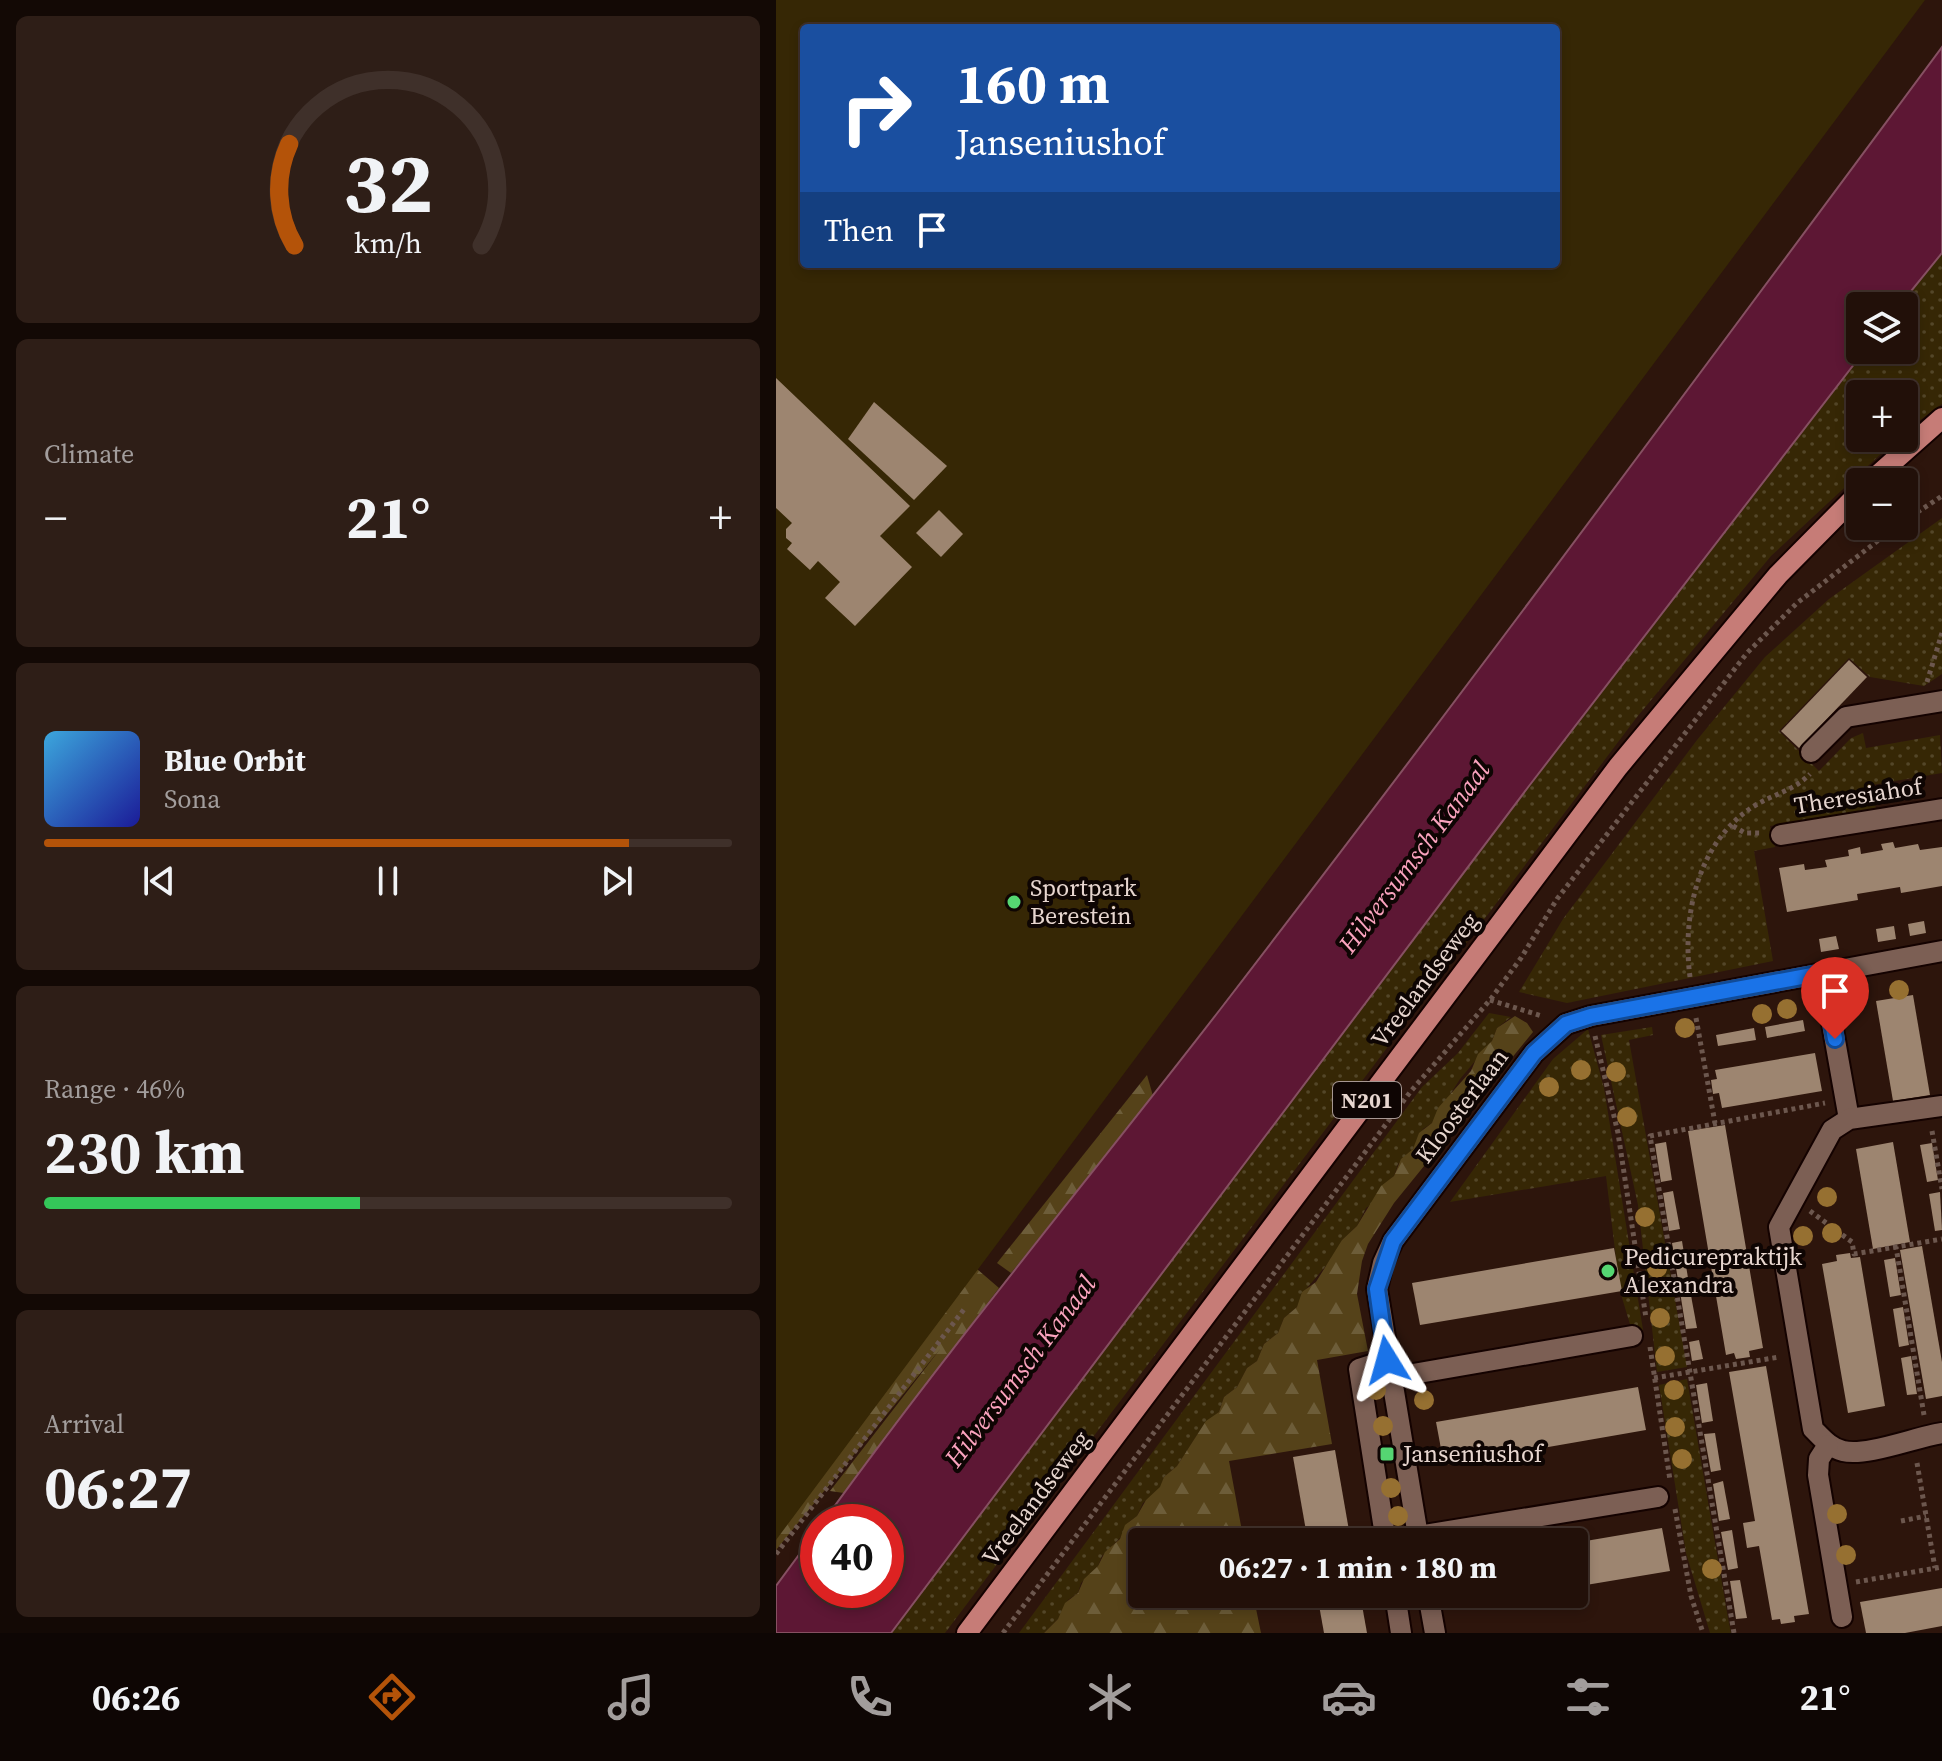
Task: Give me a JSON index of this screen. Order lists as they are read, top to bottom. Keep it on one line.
{"streets":{"main road":["Vreelandseweg","N201"],"street":["Theresiahof","Kloosterlaan"]},"water":["Hilversumsch Kanaal"],"places":{"other":["Sportpark Berestein","Pedicurepraktijk Alexandra"],"transit":["Janseniushof"]},"page":{"turn":["160 m","Janseniushof"],"then":"Then","map_buttons":["+","−"],"tile":["Climate",["Range · 46%","230 km"],["Arrival","06:27"]],"heat":["−","21°","+"],"song":["Blue Orbit","Sona"],"limit":"40","trip":"06:27 · 1 min · 180 m","tabs":["06:26","21°"],"gauge":["32","km/h"]}}
